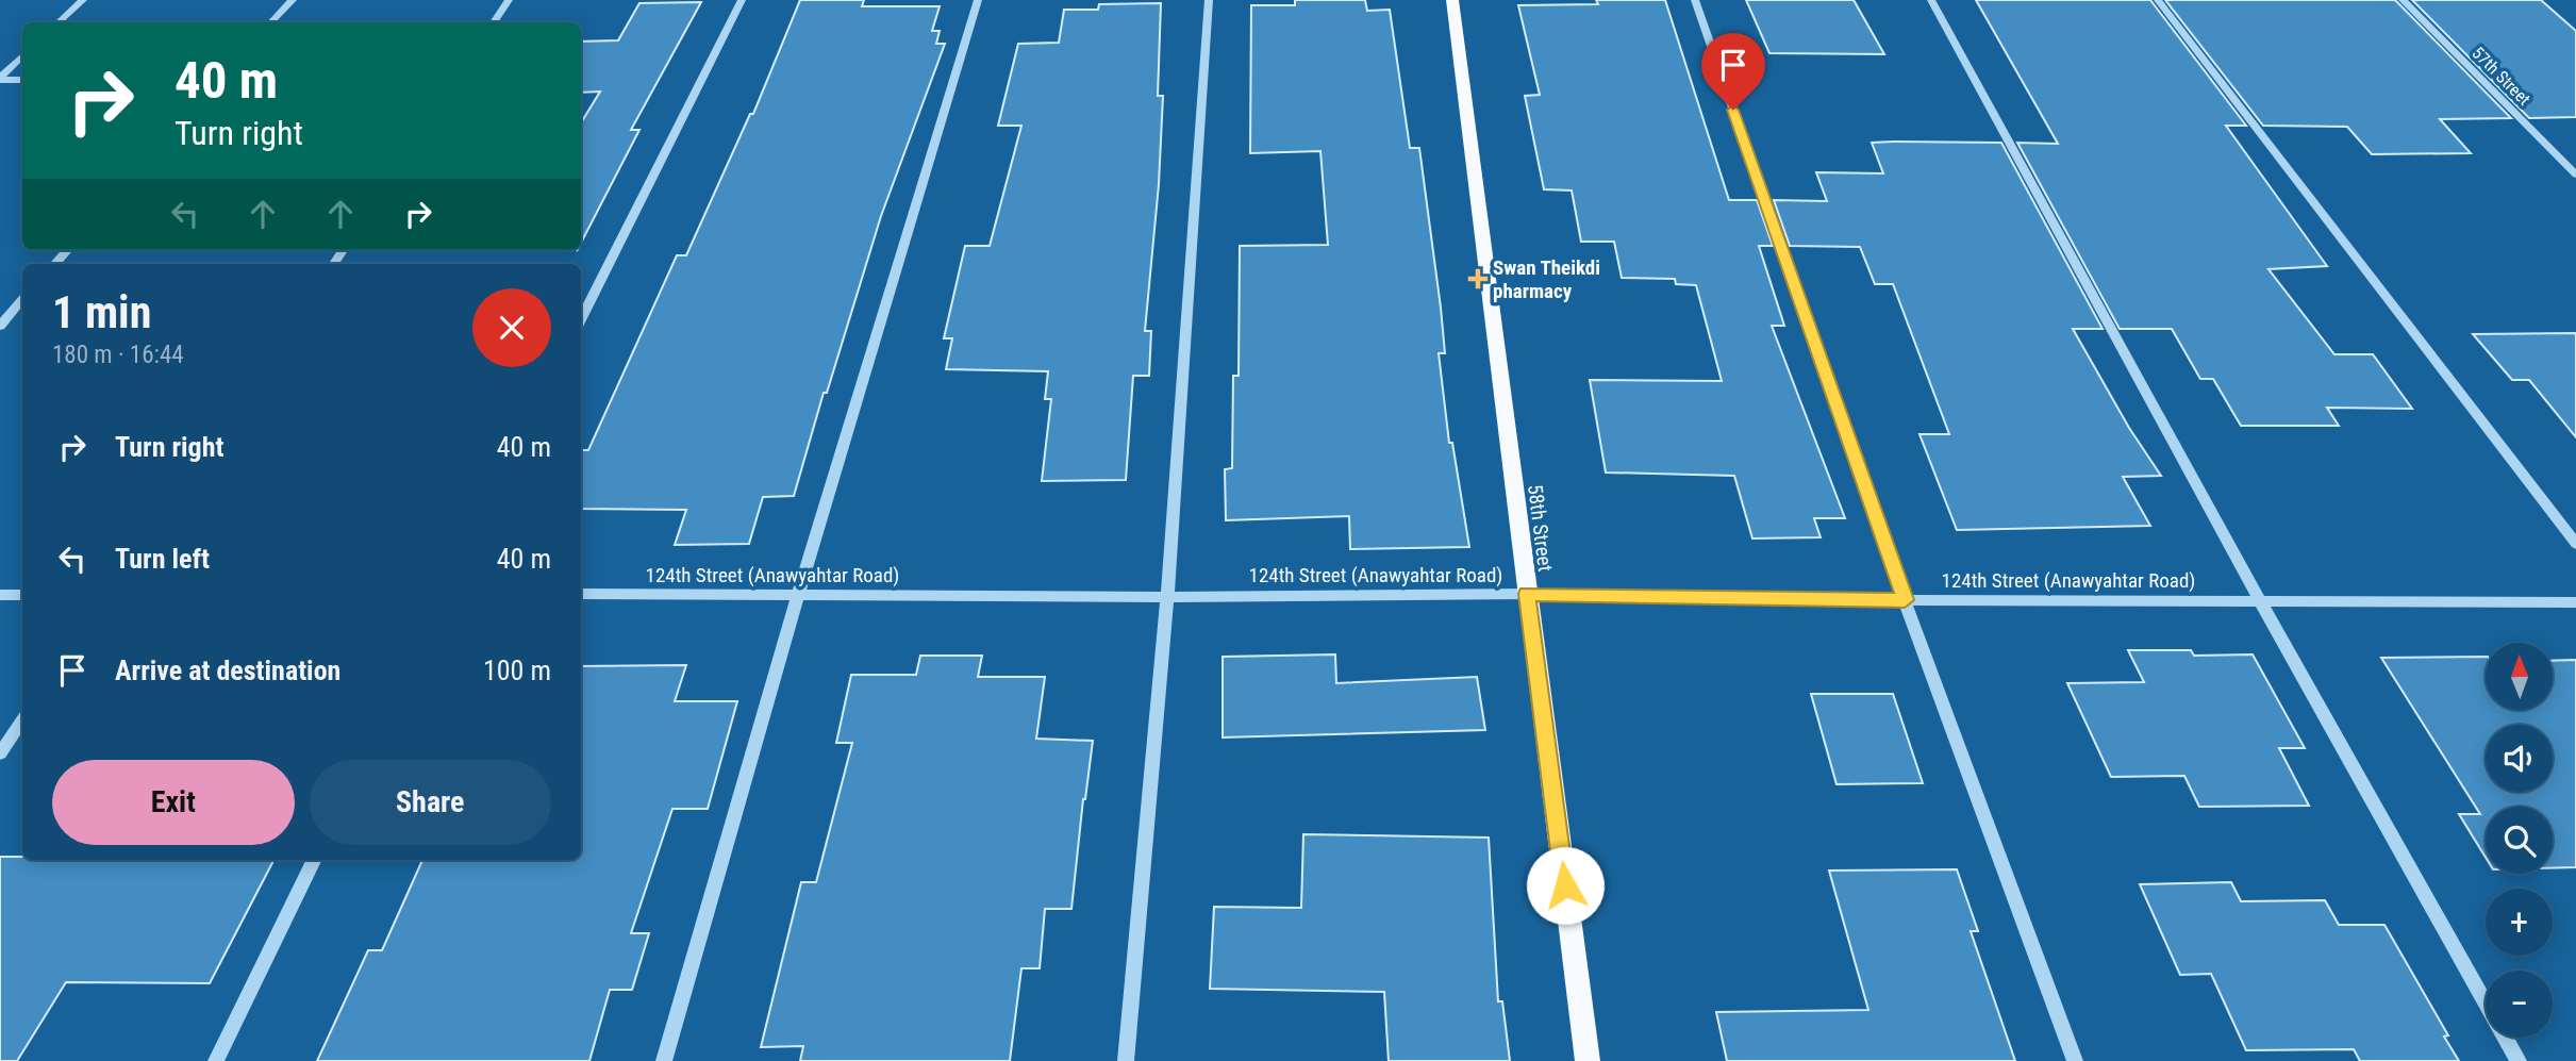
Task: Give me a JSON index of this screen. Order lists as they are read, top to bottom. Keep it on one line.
{"streets":{"main road":["58th Street"],"street":["57th Street","124th Street (Anawyahtar Road)"]},"crossings":[["58th Street","124th Street (Anawyahtar Road)"]],"places":{"health":["Swan Theikdi pharmacy"]},"north":"top","page":{"turn":["40 m","Turn right"],"heading":["1 min","180 m · 16:44"],"list":[{"name":"Turn right","value":"40 m"},{"name":"Turn left","value":"40 m"},{"name":"Arrive at destination","value":"100 m"}],"map_buttons":["+","−"],"buttons":["Exit","Share"]}}
